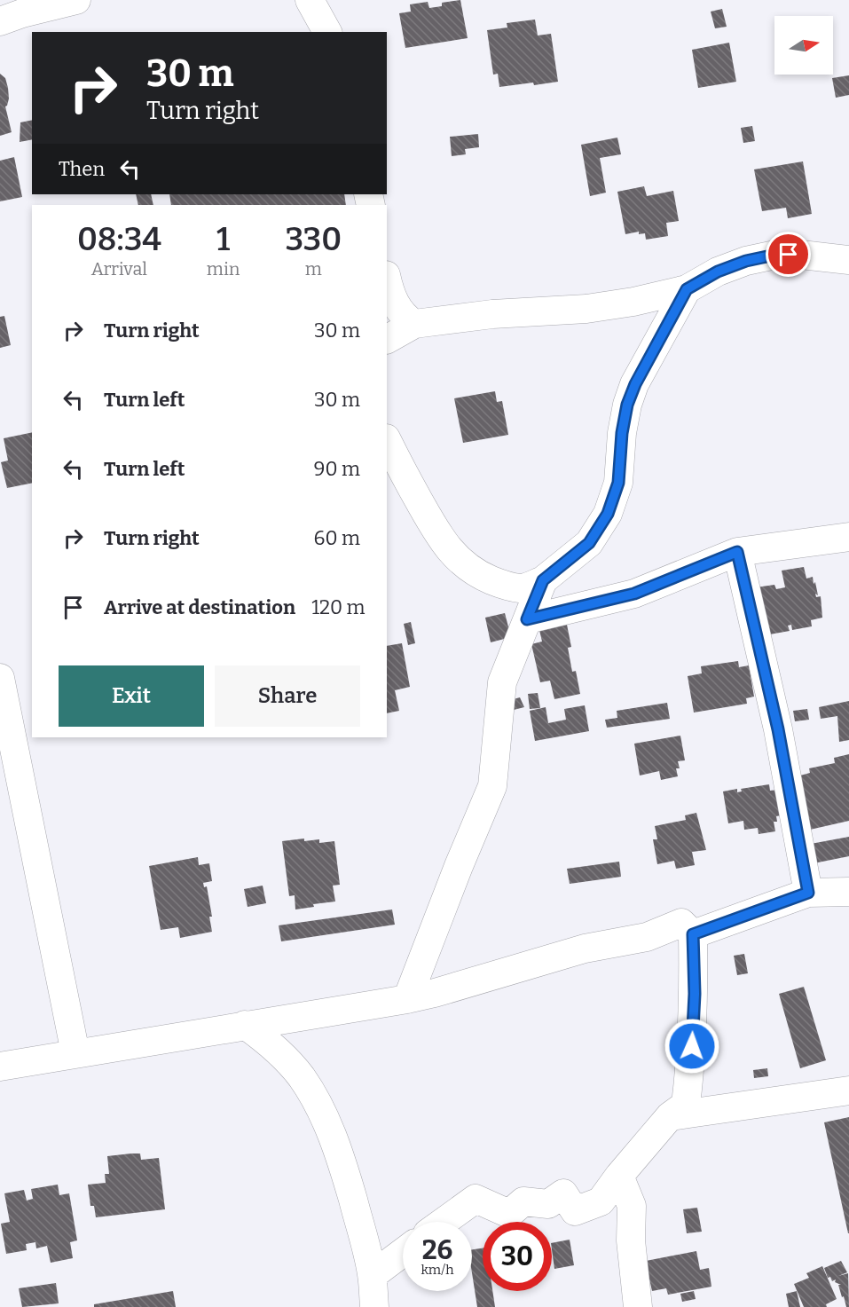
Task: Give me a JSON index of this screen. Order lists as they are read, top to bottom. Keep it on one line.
{"north":"right","page":{"turn":["30 m","Turn right"],"then":"Then","eta":["08:34","Arrival","1","min","330","m"],"list":[{"name":"Turn right","value":"30 m"},{"name":"Turn left","value":"30 m"},{"name":"Turn left","value":"90 m"},{"name":"Turn right","value":"60 m"},{"name":"Arrive at destination","value":"120 m"}],"buttons":["Exit","Share"],"speed":"26 km/h","limit":"30"}}
